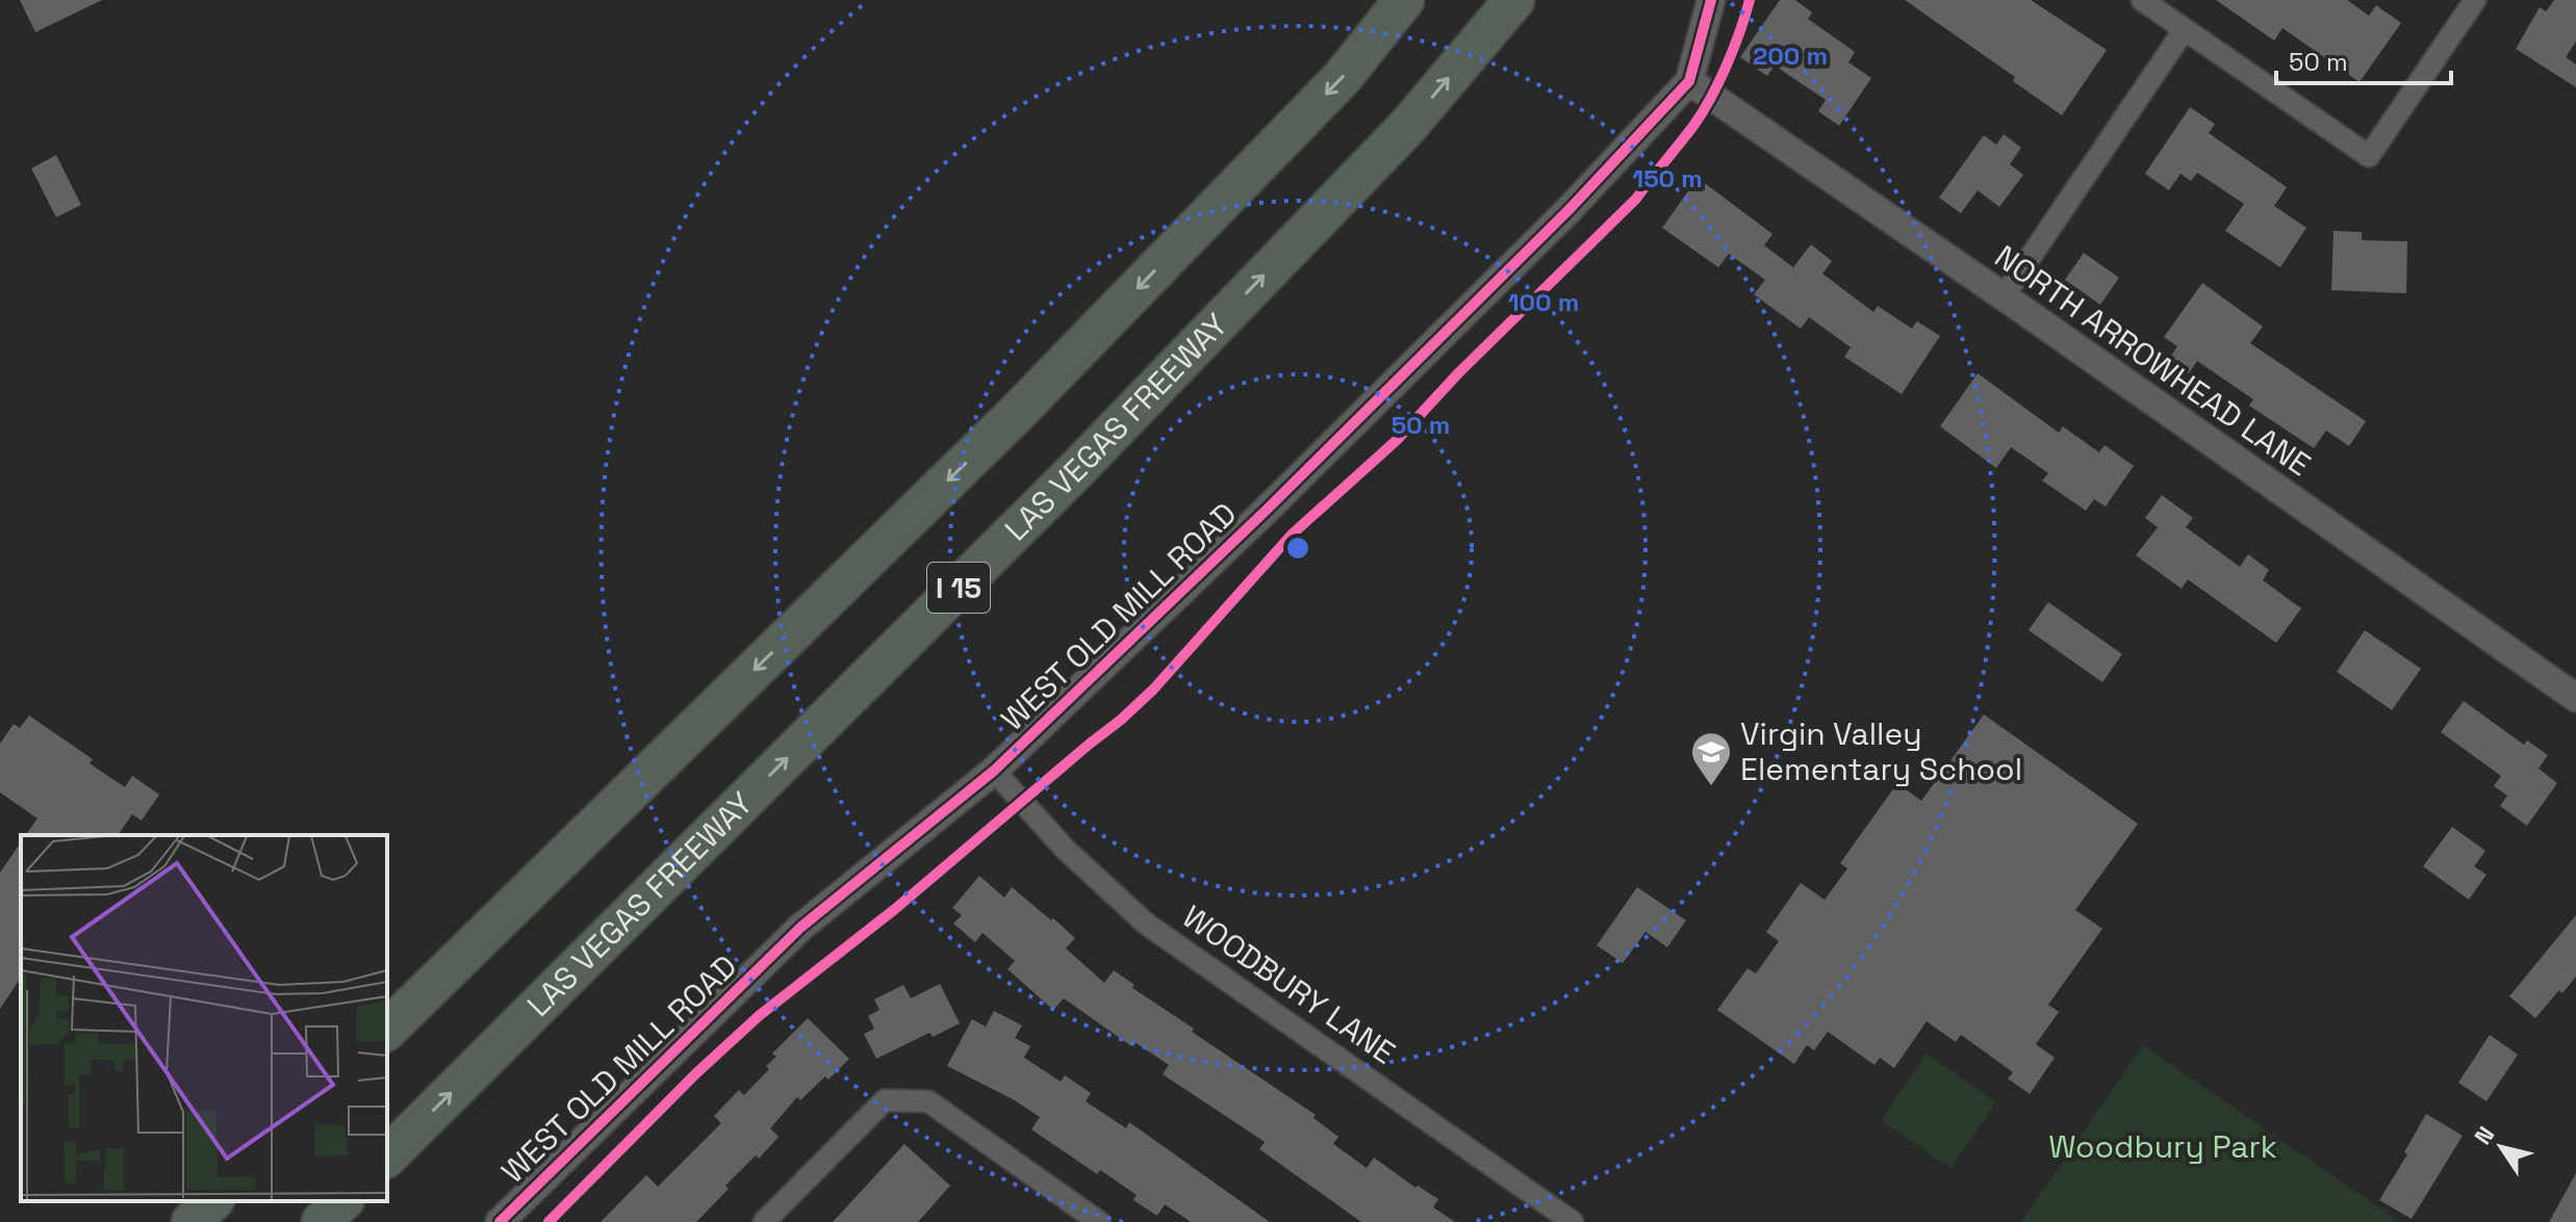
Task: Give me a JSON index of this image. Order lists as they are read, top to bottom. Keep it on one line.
{"streets":{"highway":["LAS VEGAS FREEWAY","I 15"],"street":["NORTH ARROWHEAD LANE","WEST OLD MILL ROAD","WOODBURY LANE"]},"crossings":[["NORTH ARROWHEAD LANE","WEST OLD MILL ROAD"],["WEST OLD MILL ROAD","WOODBURY LANE"]],"parks":["Woodbury Park"],"places":{"school or university":["Virgin Valley Elementary School"]},"scale_bar":"50 m","north":"top left","rings":["200 m","150 m","100 m","50 m"]}
